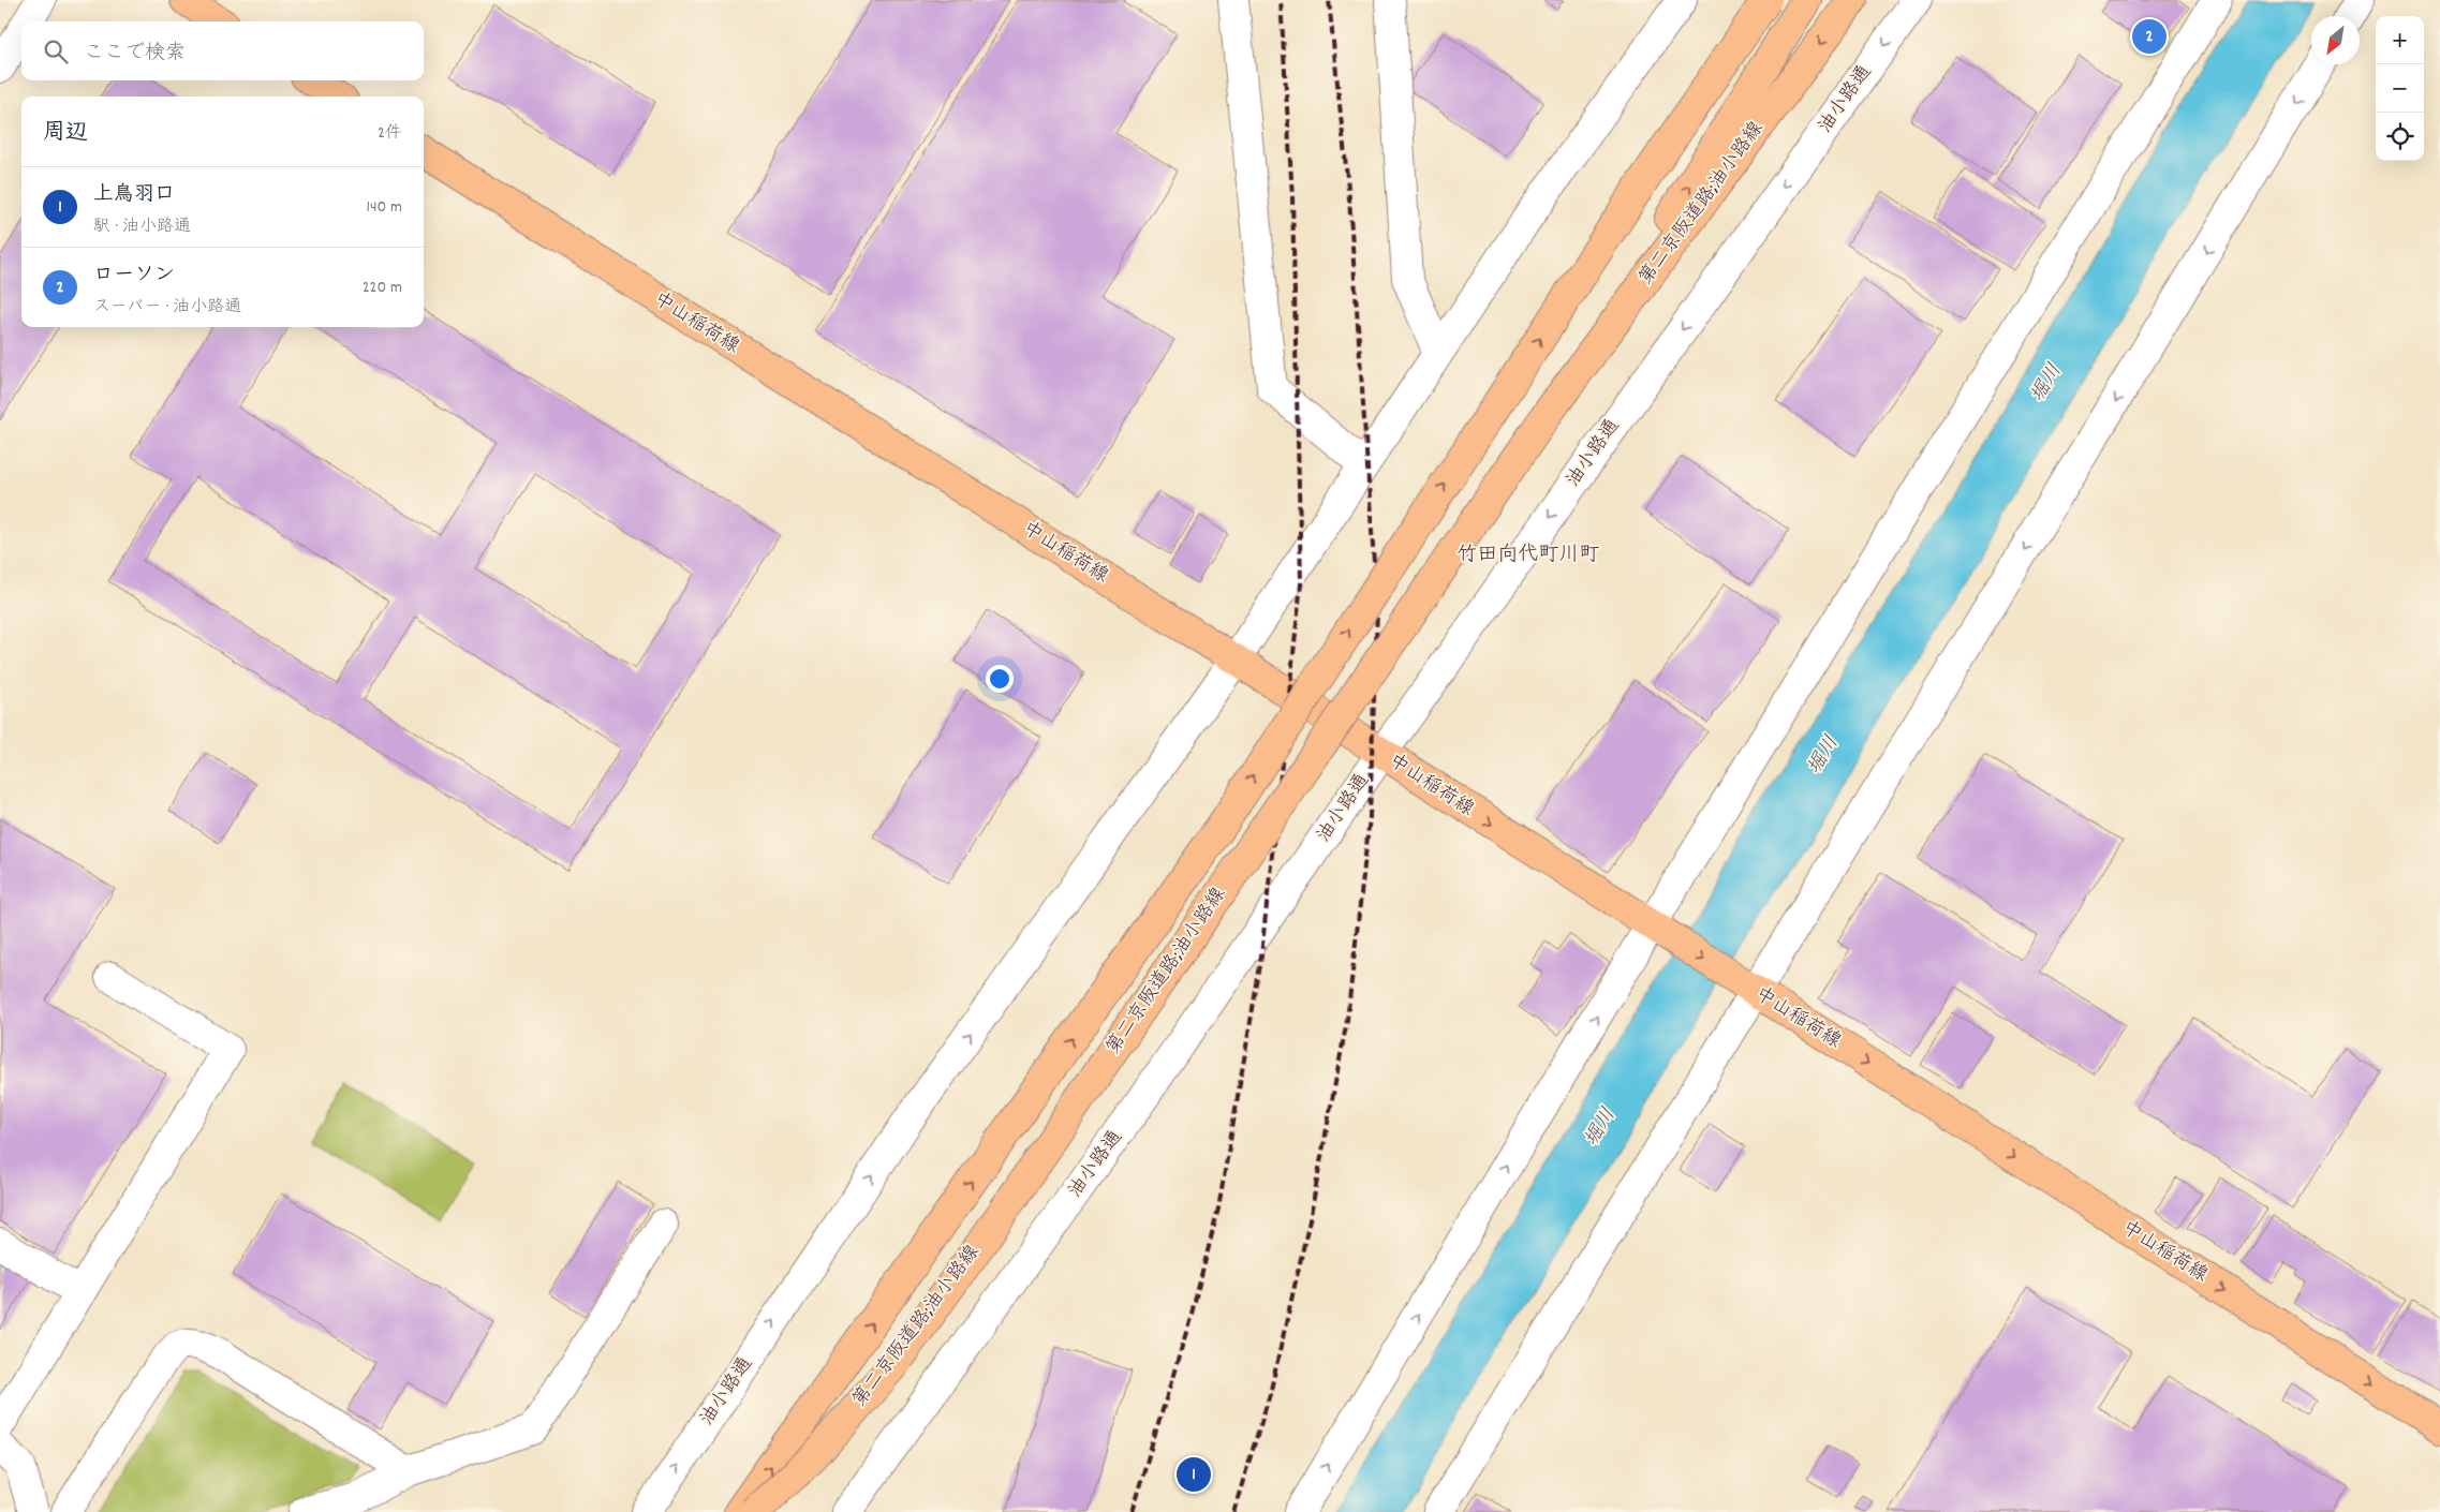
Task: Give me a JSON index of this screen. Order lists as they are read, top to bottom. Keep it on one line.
{"streets":{"main road":["第二京阪道路;油小路線","中山稲荷線"],"street":["油小路通"]},"crossings":[["油小路通","中山稲荷線"]],"one_way":["中山稲荷線"],"districts":["竹田向代町川町"],"water":["堀川"],"north":"bottom left","page":{"map_buttons":["+","−"],"pins":["2","1"],"search":"ここで検索","heading":["周辺","2件"],"list":[{"mark":"1","name":"上鳥羽口","note":"駅 · 油小路通","value":"140 m"},{"mark":"2","name":"ローソン","note":"スーパー · 油小路通","value":"220 m"}]}}
